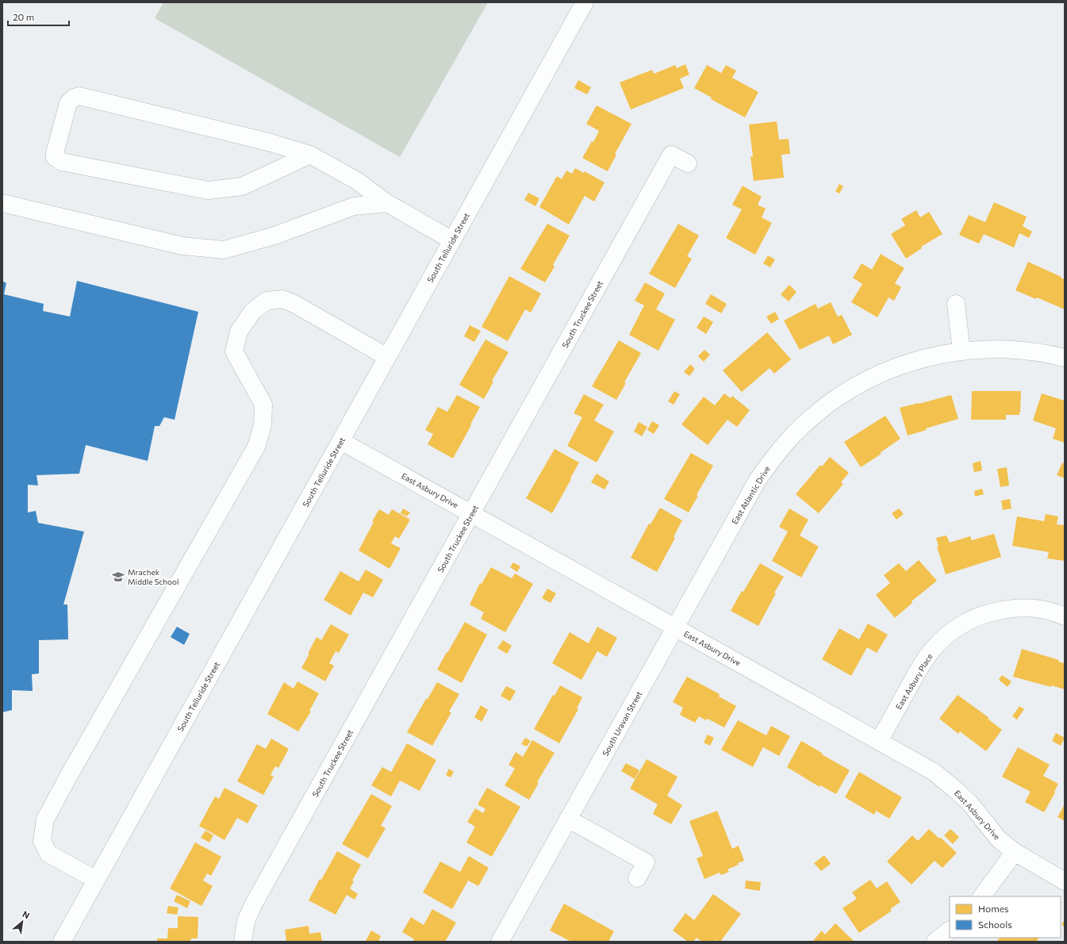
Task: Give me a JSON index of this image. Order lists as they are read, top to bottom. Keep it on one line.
{"streets":{"street":["South Telluride Street","South Truckee Street","East Asbury Drive","East Atlantic Drive","East Asbury Place","South Uravan Street"]},"crossings":[["South Telluride Street","East Asbury Drive"],["South Truckee Street","East Asbury Drive"],["East Asbury Drive","East Atlantic Drive"],["East Asbury Drive","East Asbury Place"],["East Asbury Drive","South Uravan Street"],["East Atlantic Drive","South Uravan Street"]],"places":{"school or university":["Mrachek Middle School"]},"legend":["Homes","Schools"],"scale_bar":"20 m","north":"top right"}
